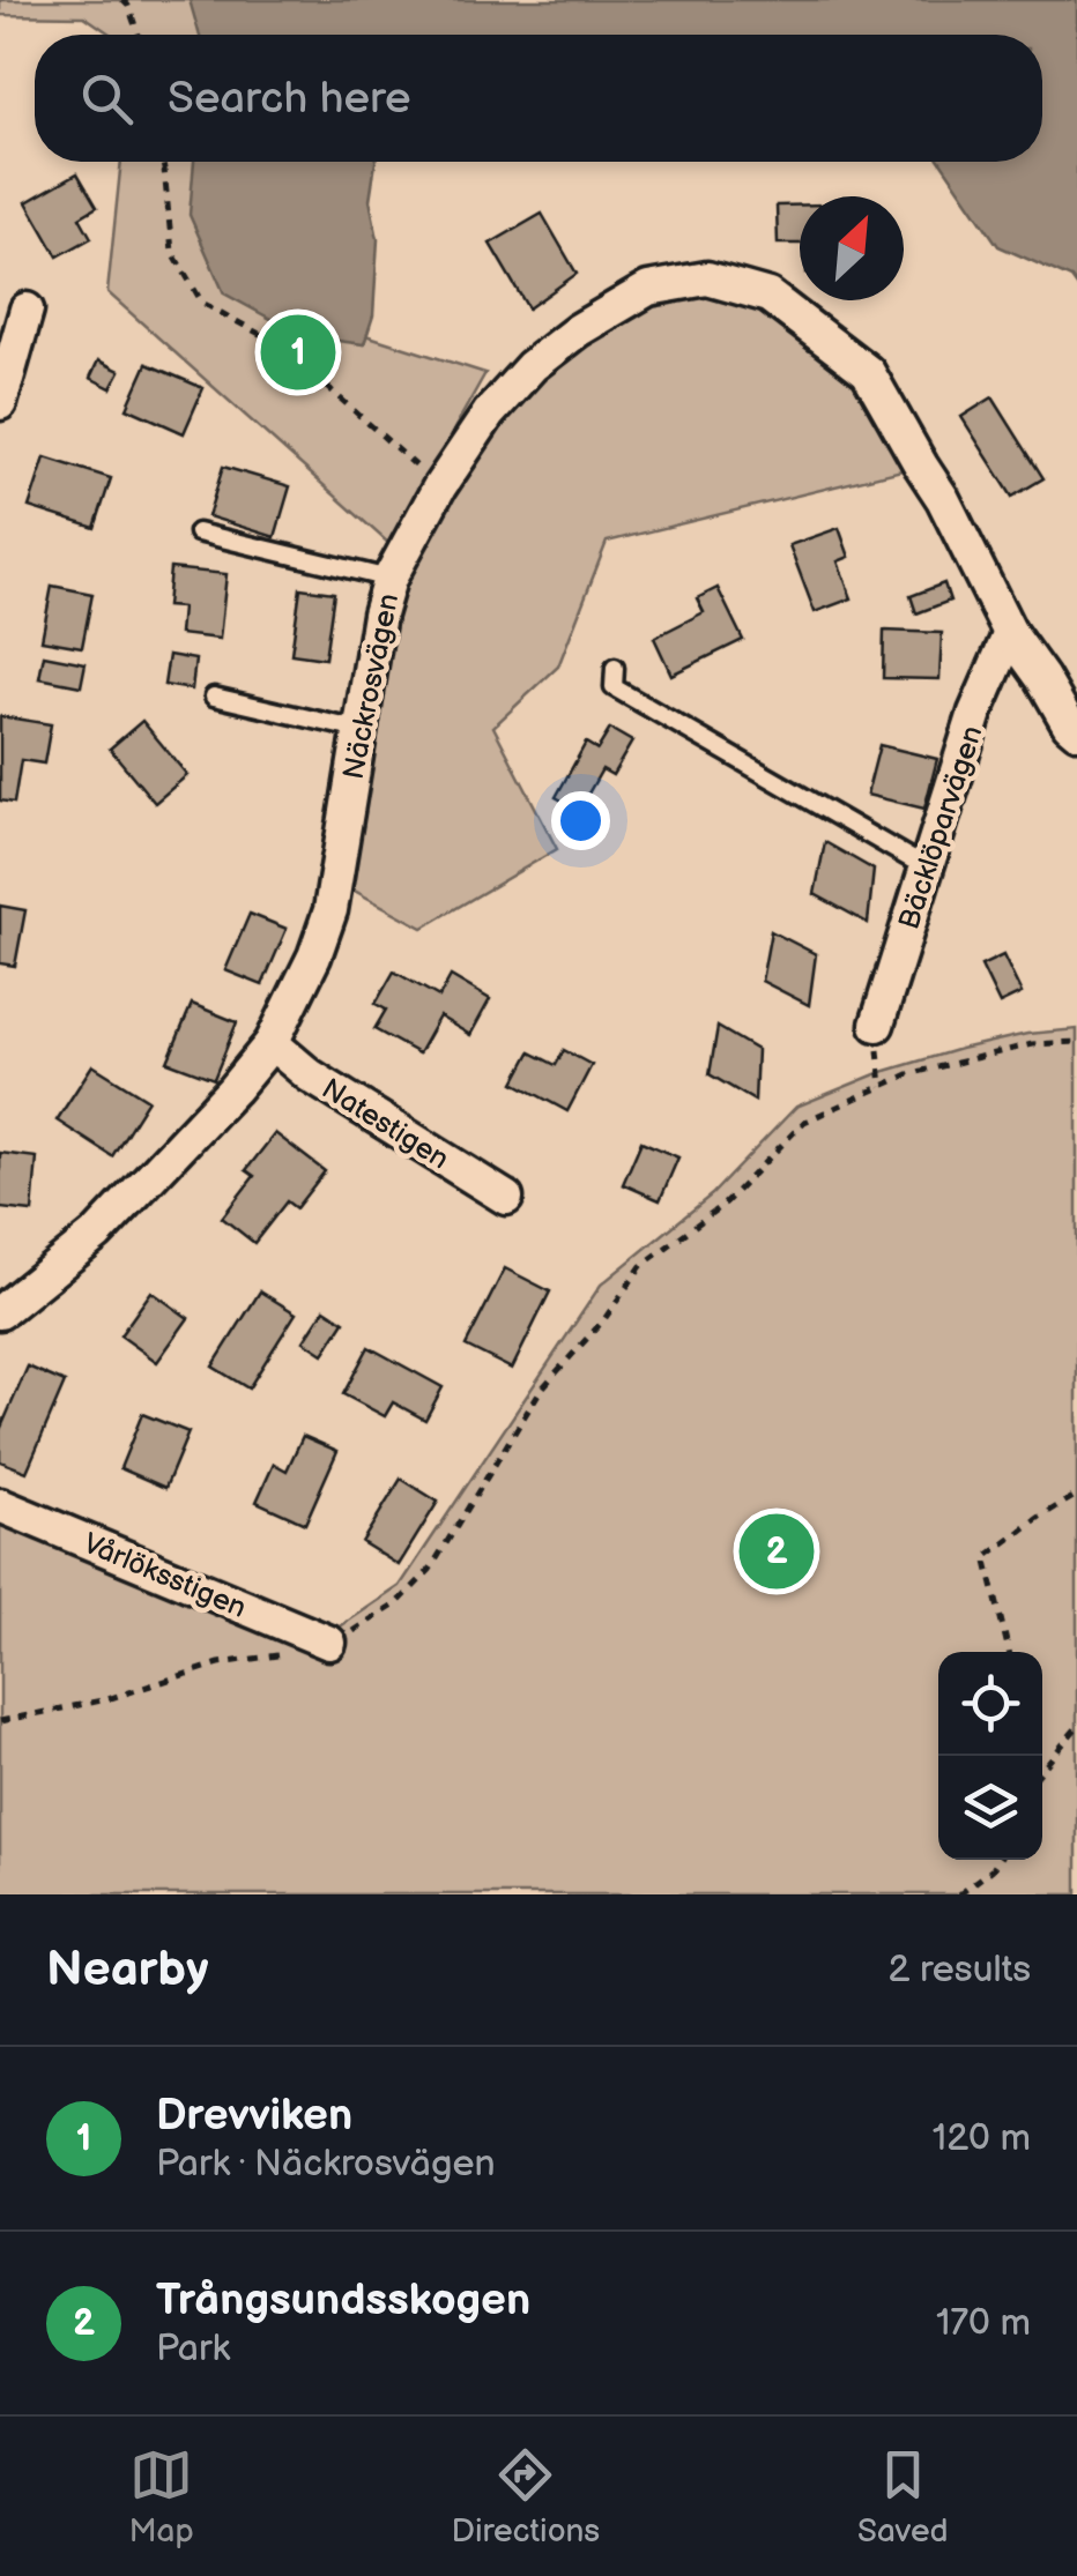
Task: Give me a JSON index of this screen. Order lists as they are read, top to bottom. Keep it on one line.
{"streets":{"street":["Näckrosvägen","Bäcklöparvägen","Natestigen","Vårlöksstigen"]},"crossings":[["Näckrosvägen","Bäcklöparvägen"],["Näckrosvägen","Natestigen"]],"north":"top right","page":{"search":"Search here","pins":["1","2"],"heading":["Nearby","2 results"],"list":[{"mark":"1","name":"Drevviken","note":"Park · Näckrosvägen","value":"120 m"},{"mark":"2","name":"Trångsundsskogen","note":"Park","value":"170 m"}],"nav":["Map","Directions","Saved"]}}
